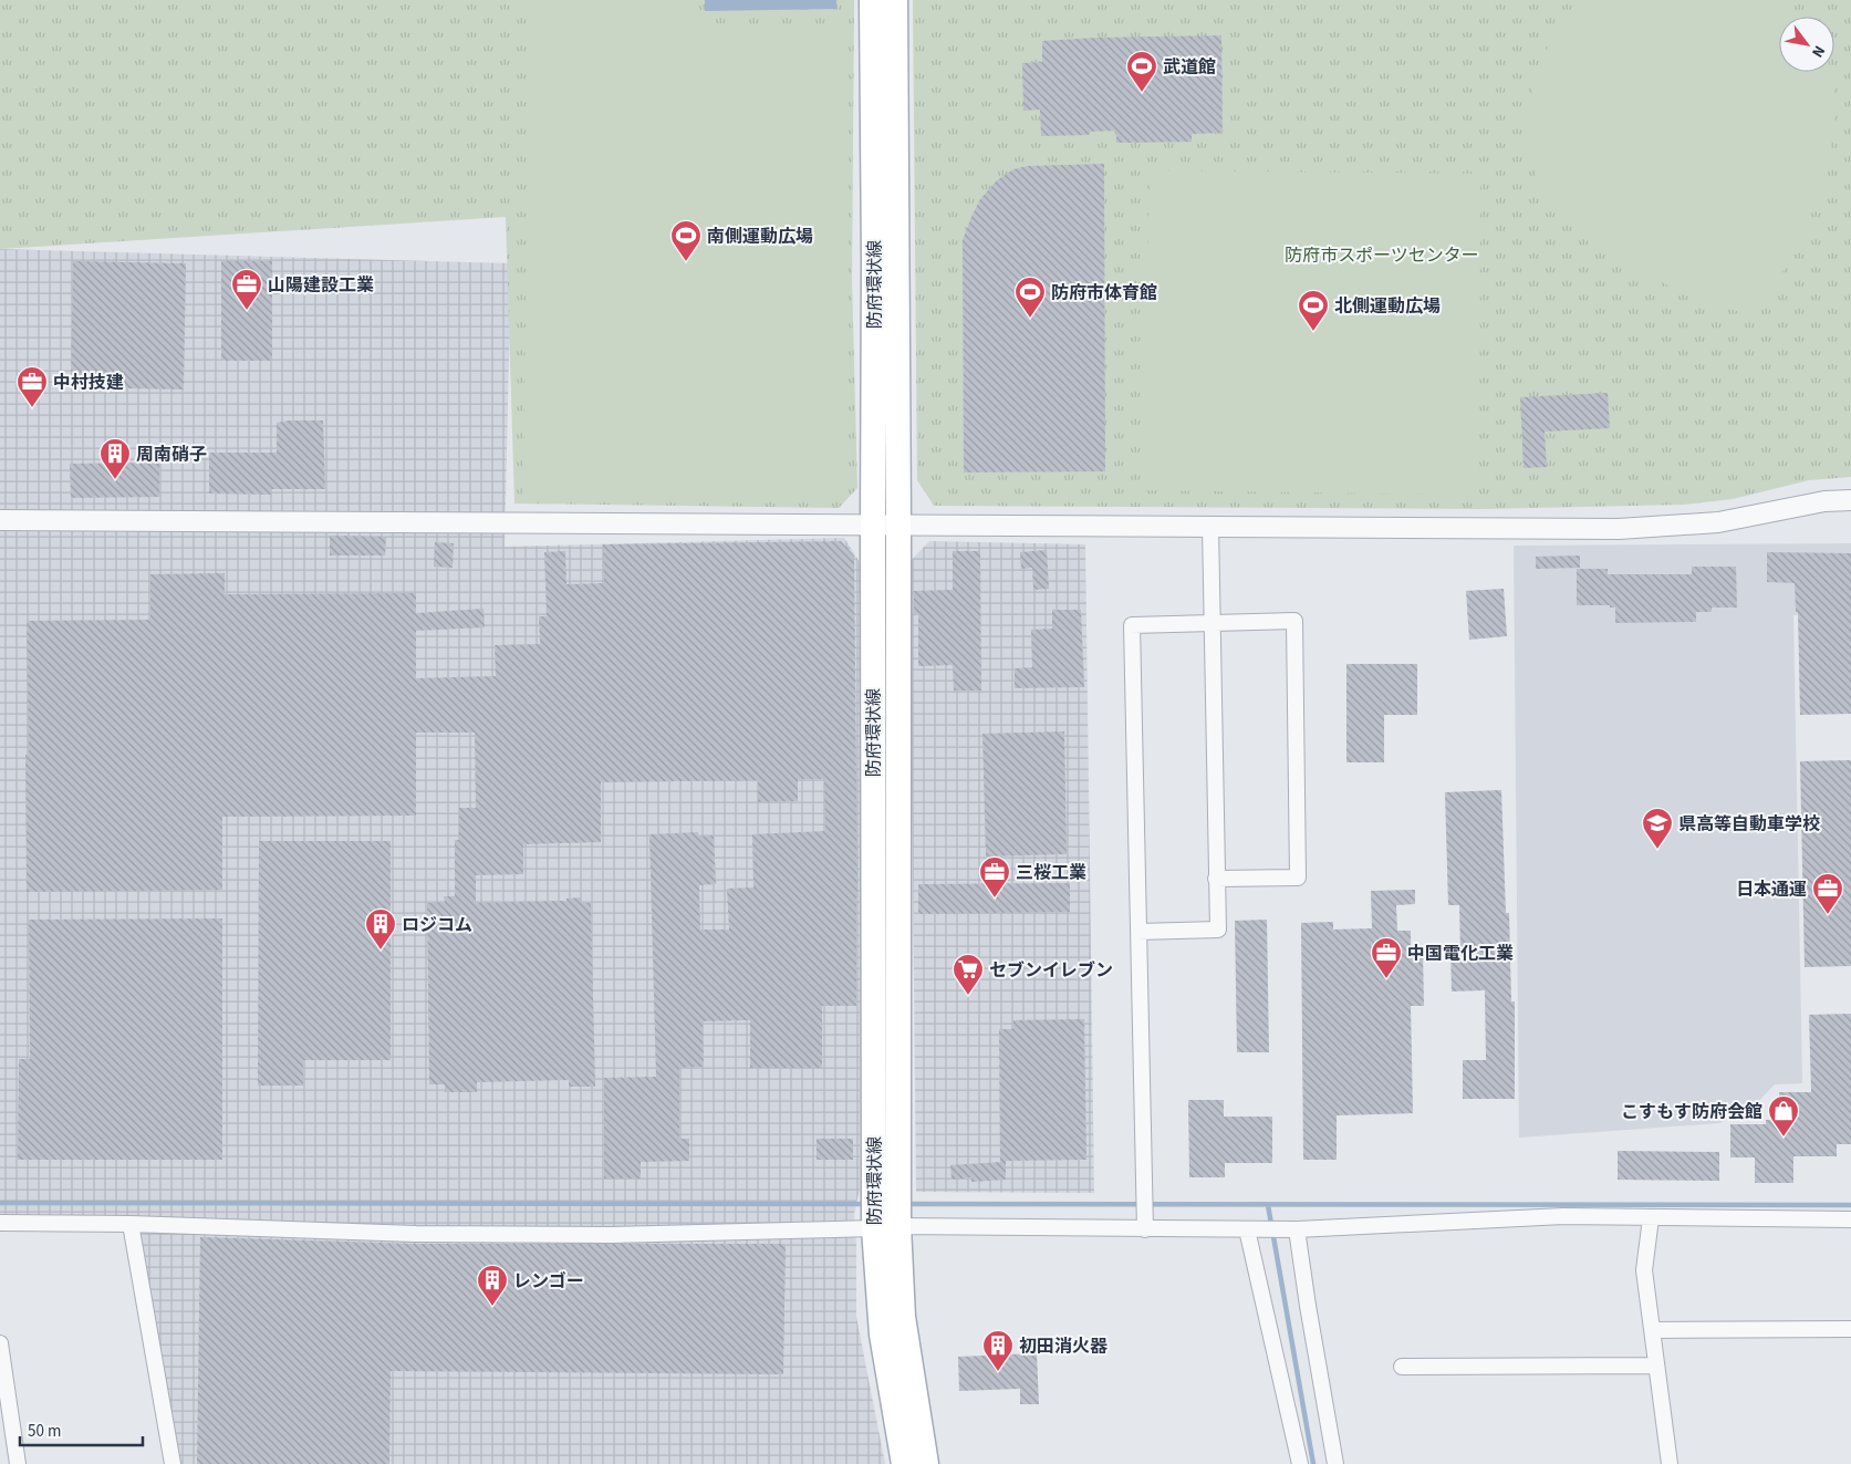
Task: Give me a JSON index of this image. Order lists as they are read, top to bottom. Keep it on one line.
{"streets":{"main road":["防府環状線"]},"parks":["防府市スポーツセンター"],"places":{"sports":["武道館","南側運動広場","防府市体育館","北側運動広場"],"office":["山陽建設工業","中村技建","三桜工業","日本通運","中国電化工業"],"building":["周南硝子","ロジコム","レンゴー","初田消火器"],"school or university":["県高等自動車学校"],"supermarket":["セブンイレブン"],"shop":["こすもす防府会館"]},"scale_bar":"50 m","north":"bottom right"}
